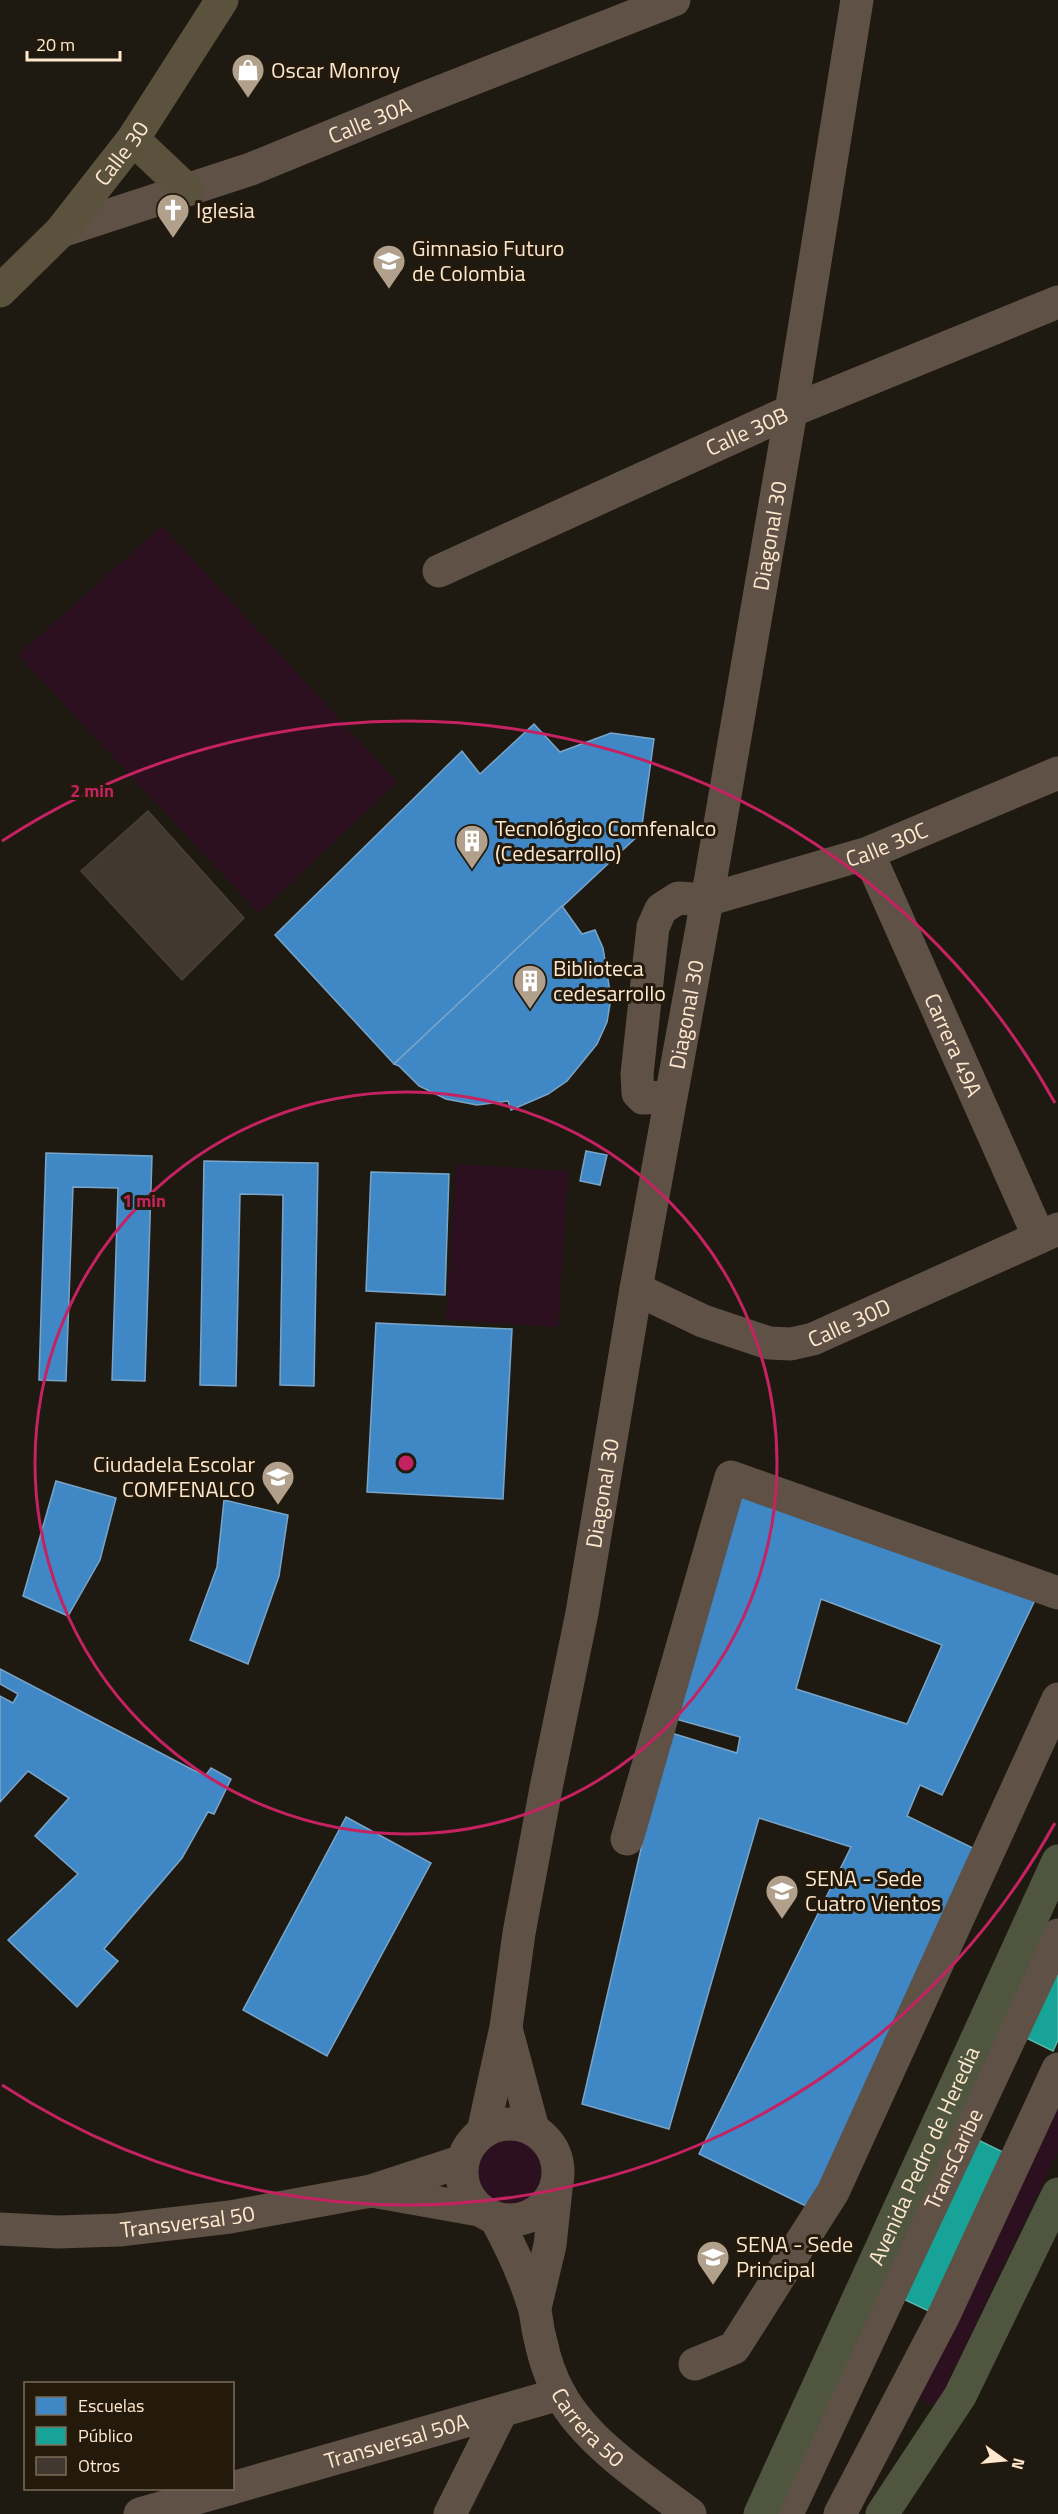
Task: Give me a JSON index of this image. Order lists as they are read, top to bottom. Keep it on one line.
{"streets":{"highway":["Avenida Pedro de Heredia"],"main road":["Calle 30"],"street":["Calle 30A","Calle 30B","Diagonal 30","Calle 30C","Carrera 49A","Calle 30D","TransCaribe","Transversal 50","Carrera 50","Transversal 50A"]},"crossings":[["Calle 30A","Calle 30"],["Calle 30B","Diagonal 30"],["Diagonal 30","Calle 30C"],["Diagonal 30","Calle 30D"],["Diagonal 30","Transversal 50"],["Diagonal 30","Carrera 50"],["Calle 30C","Carrera 49A"],["Carrera 49A","Calle 30D"],["Transversal 50","Carrera 50"],["Carrera 50","Transversal 50A"]],"places":{"shop":["Oscar Monroy"],"church":["Iglesia"],"school or university":["Gimnasio Futuro de Colombia","Ciudadela Escolar COMFENALCO","SENA - Sede Cuatro Vientos","SENA - Sede Principal"],"building":["Tecnológico Comfenalco (Cedesarrollo)","Biblioteca cedesarrollo"]},"legend":["Escuelas","Público","Otros"],"scale_bar":"20 m","north":"right","rings":["2 min","1 min"]}
